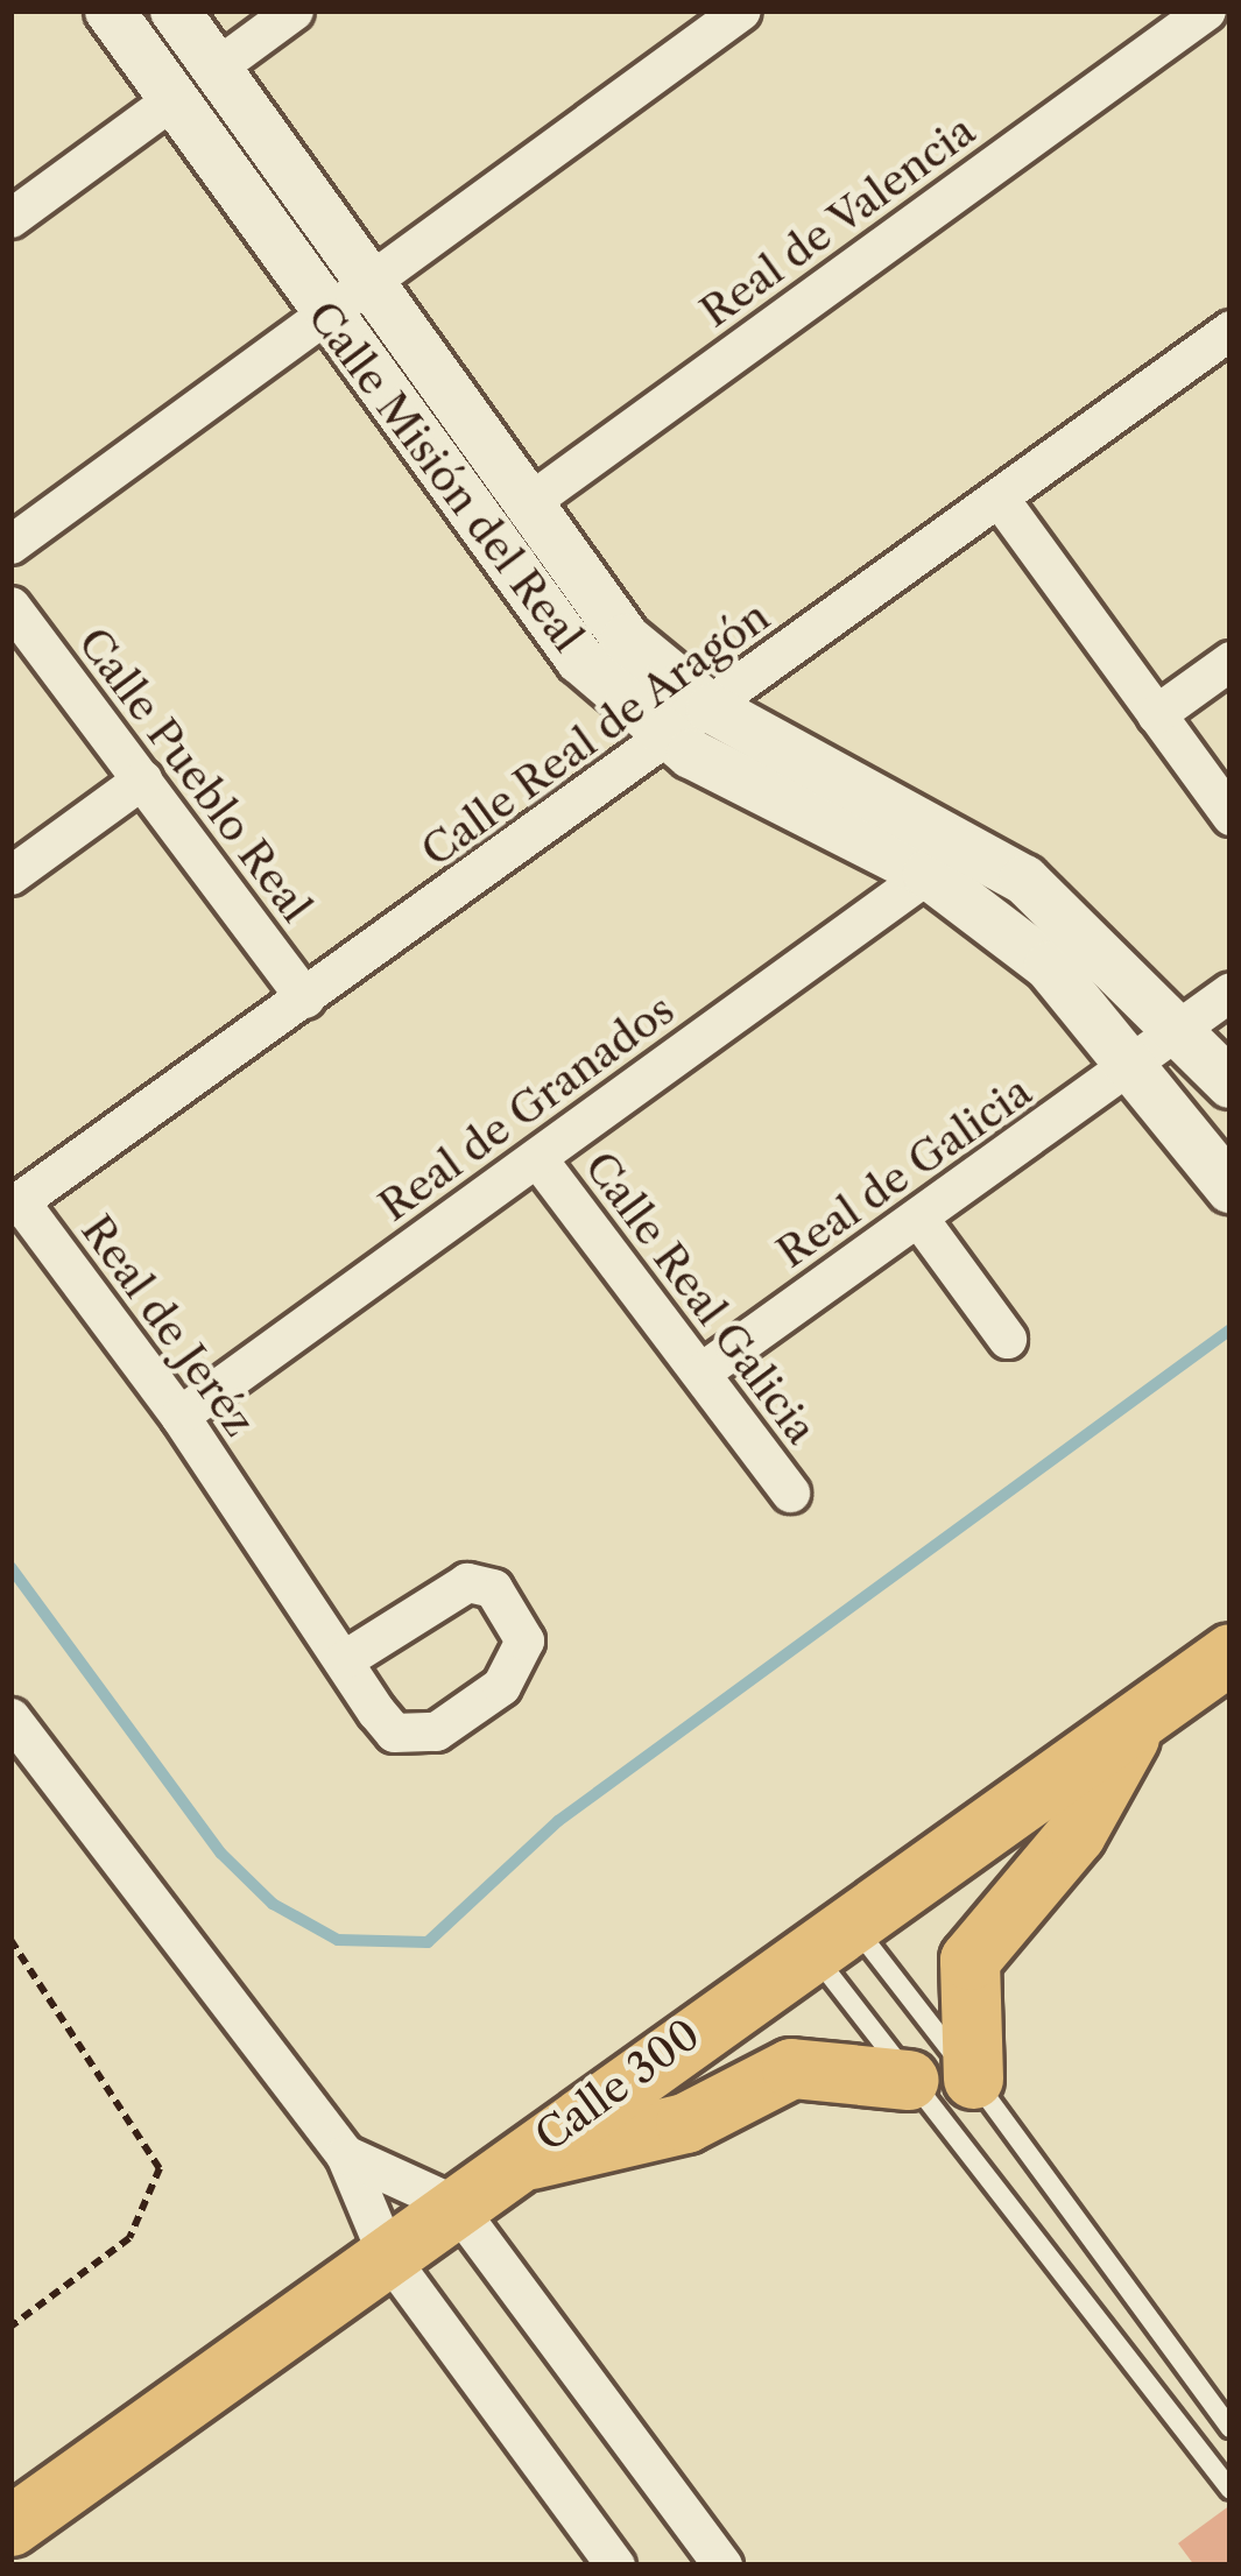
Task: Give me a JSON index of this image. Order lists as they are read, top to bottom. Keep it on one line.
{"streets":{"main road":["Calle 300"],"street":["Real de Valencia","Calle Misión del Real","Calle Real de Aragón","Calle Pueblo Real","Real de Granados","Real de Galicia","Calle Real Galicia","Real de Jeréz"]},"crossings":[["Real de Valencia","Calle Misión del Real"],["Calle Misión del Real","Calle Real de Aragón"],["Calle Misión del Real","Real de Granados"],["Calle Misión del Real","Real de Galicia"],["Calle Real de Aragón","Calle Pueblo Real"],["Calle Real de Aragón","Real de Jeréz"],["Real de Granados","Calle Real Galicia"],["Real de Granados","Real de Jeréz"],["Real de Galicia","Calle Real Galicia"]]}
